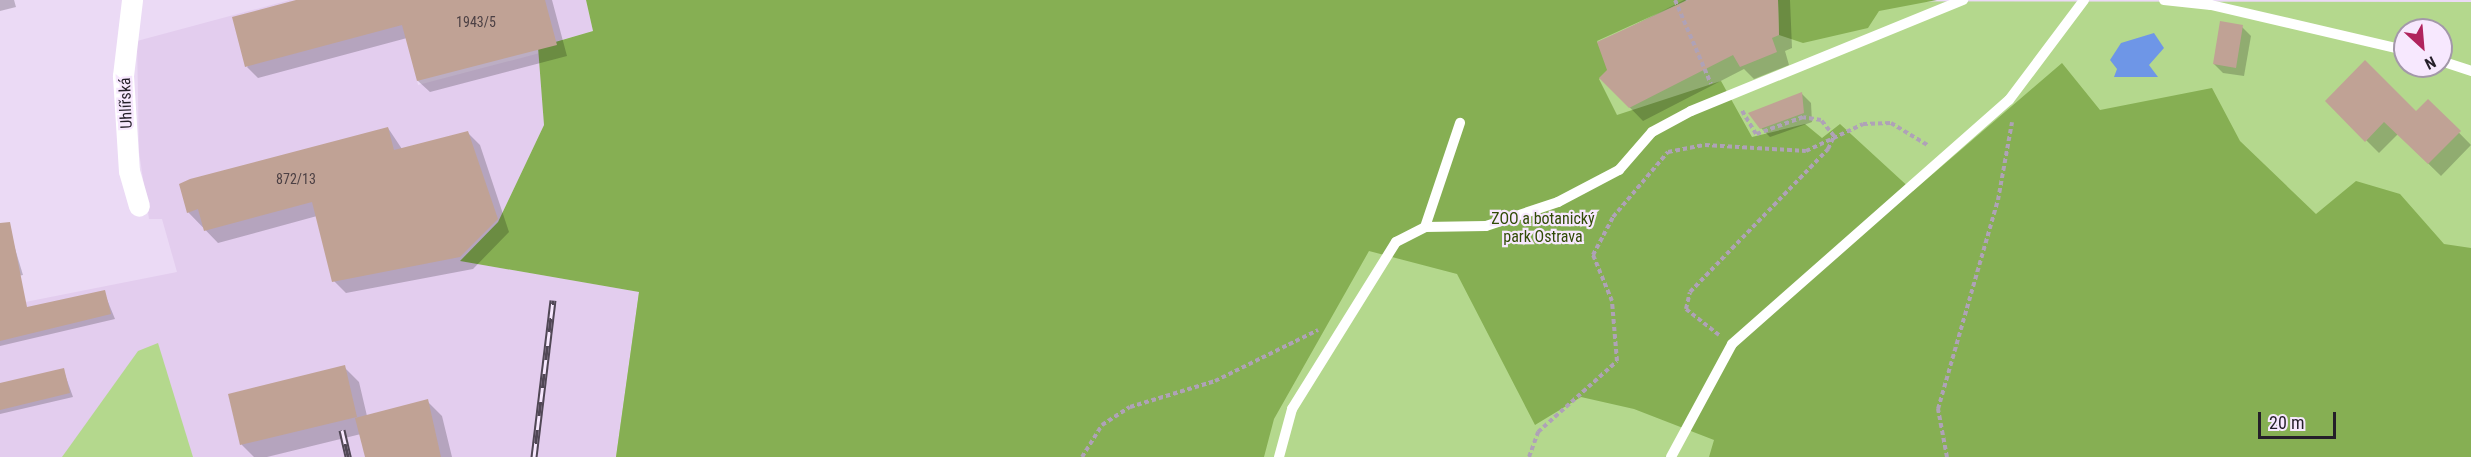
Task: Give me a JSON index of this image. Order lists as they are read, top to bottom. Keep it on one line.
{"streets":{"street":["Uhlířská"]},"parks":["ZOO a botanický park Ostrava"],"house_numbers":["1943/5","872/13"],"scale_bar":"20 m","north":"bottom right"}
